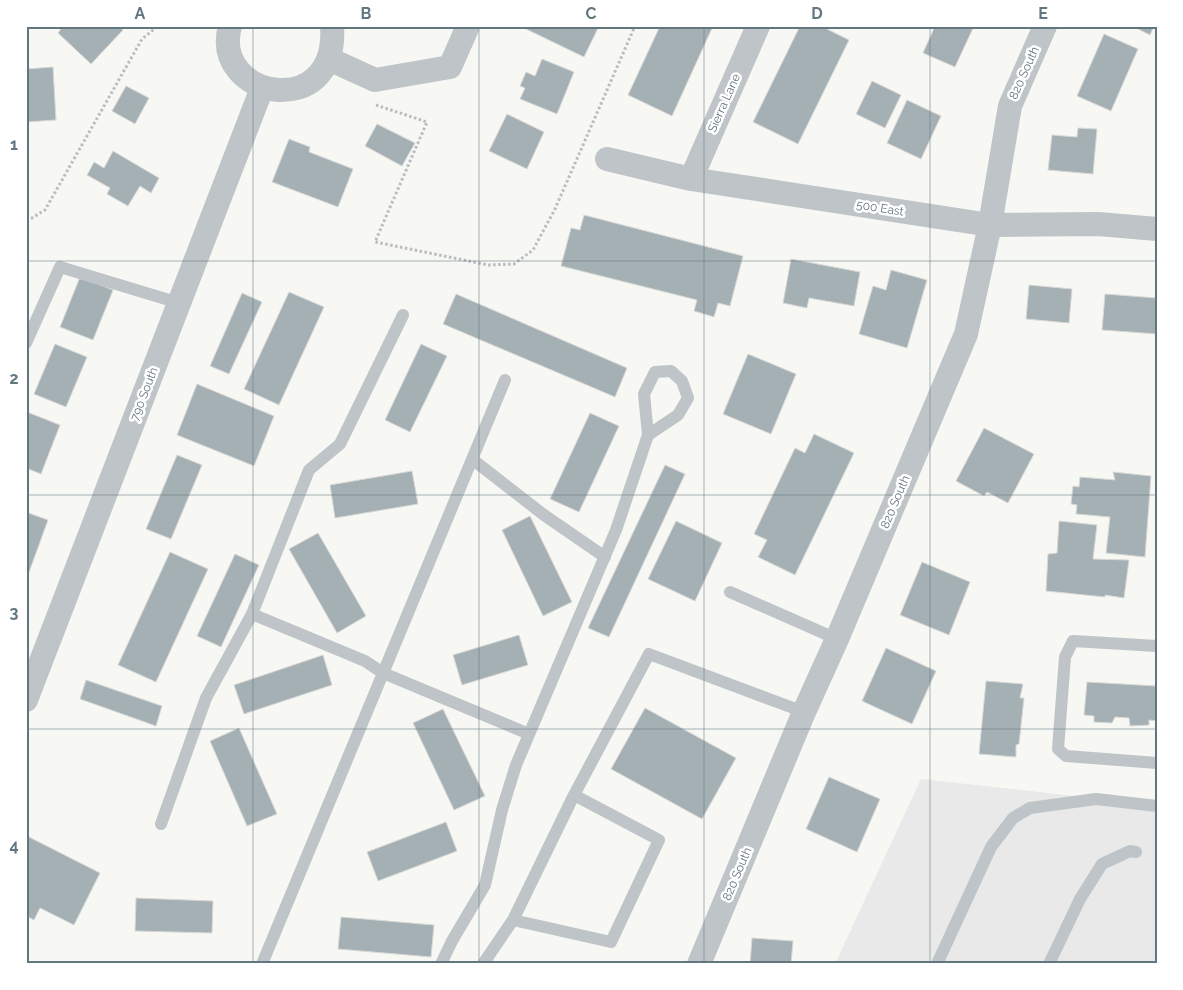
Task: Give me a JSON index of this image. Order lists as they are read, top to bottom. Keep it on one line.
{"streets":{"street":["820 South","Sierra Lane","500 East","790 South"]},"crossings":[["820 South","500 East"],["Sierra Lane","500 East"]],"grid":{"columns":["A","B","C","D","E"],"rows":["1","2","3","4"]}}
